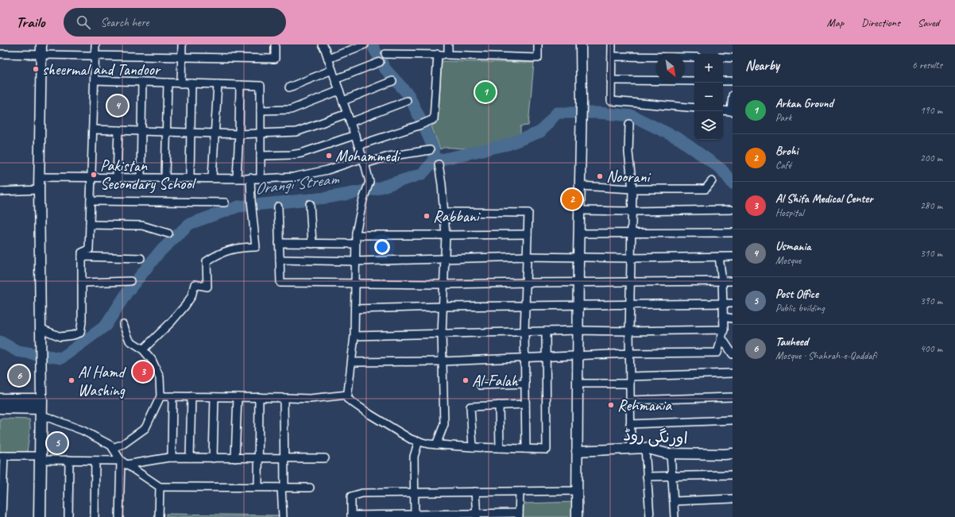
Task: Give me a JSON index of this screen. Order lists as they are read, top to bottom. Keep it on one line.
{"streets":{"main road":["اورنگی روڈ"]},"water":["Orangi Stream"],"places":["sheermal and Tandoor","Mohammedi","Pakistan Secondary School","Noorani","Rabbani","Al Hamd Washing","Al-Falah","Rehmania"],"north":"bottom right","page":{"header":"Trailo","search":"Search here","nav":["Map","Directions","Saved"],"heading":["Nearby","6 results"],"map_buttons":["+","−"],"pins":["1","4","2","3","6","5"],"list":[{"mark":"1","name":"Arkan Ground","note":"Park","value":"190 m"},{"mark":"2","name":"Brohi","note":"Café","value":"200 m"},{"mark":"3","name":"Al Shifa Medical Center","note":"Hospital","value":"280 m"},{"mark":"4","name":"Usmania","note":"Mosque","value":"310 m"},{"mark":"5","name":"Post Office","note":"Public building","value":"390 m"},{"mark":"6","name":"Tauheed","note":"Mosque · Shahrah-e-Qaddafi","value":"400 m"}]}}
